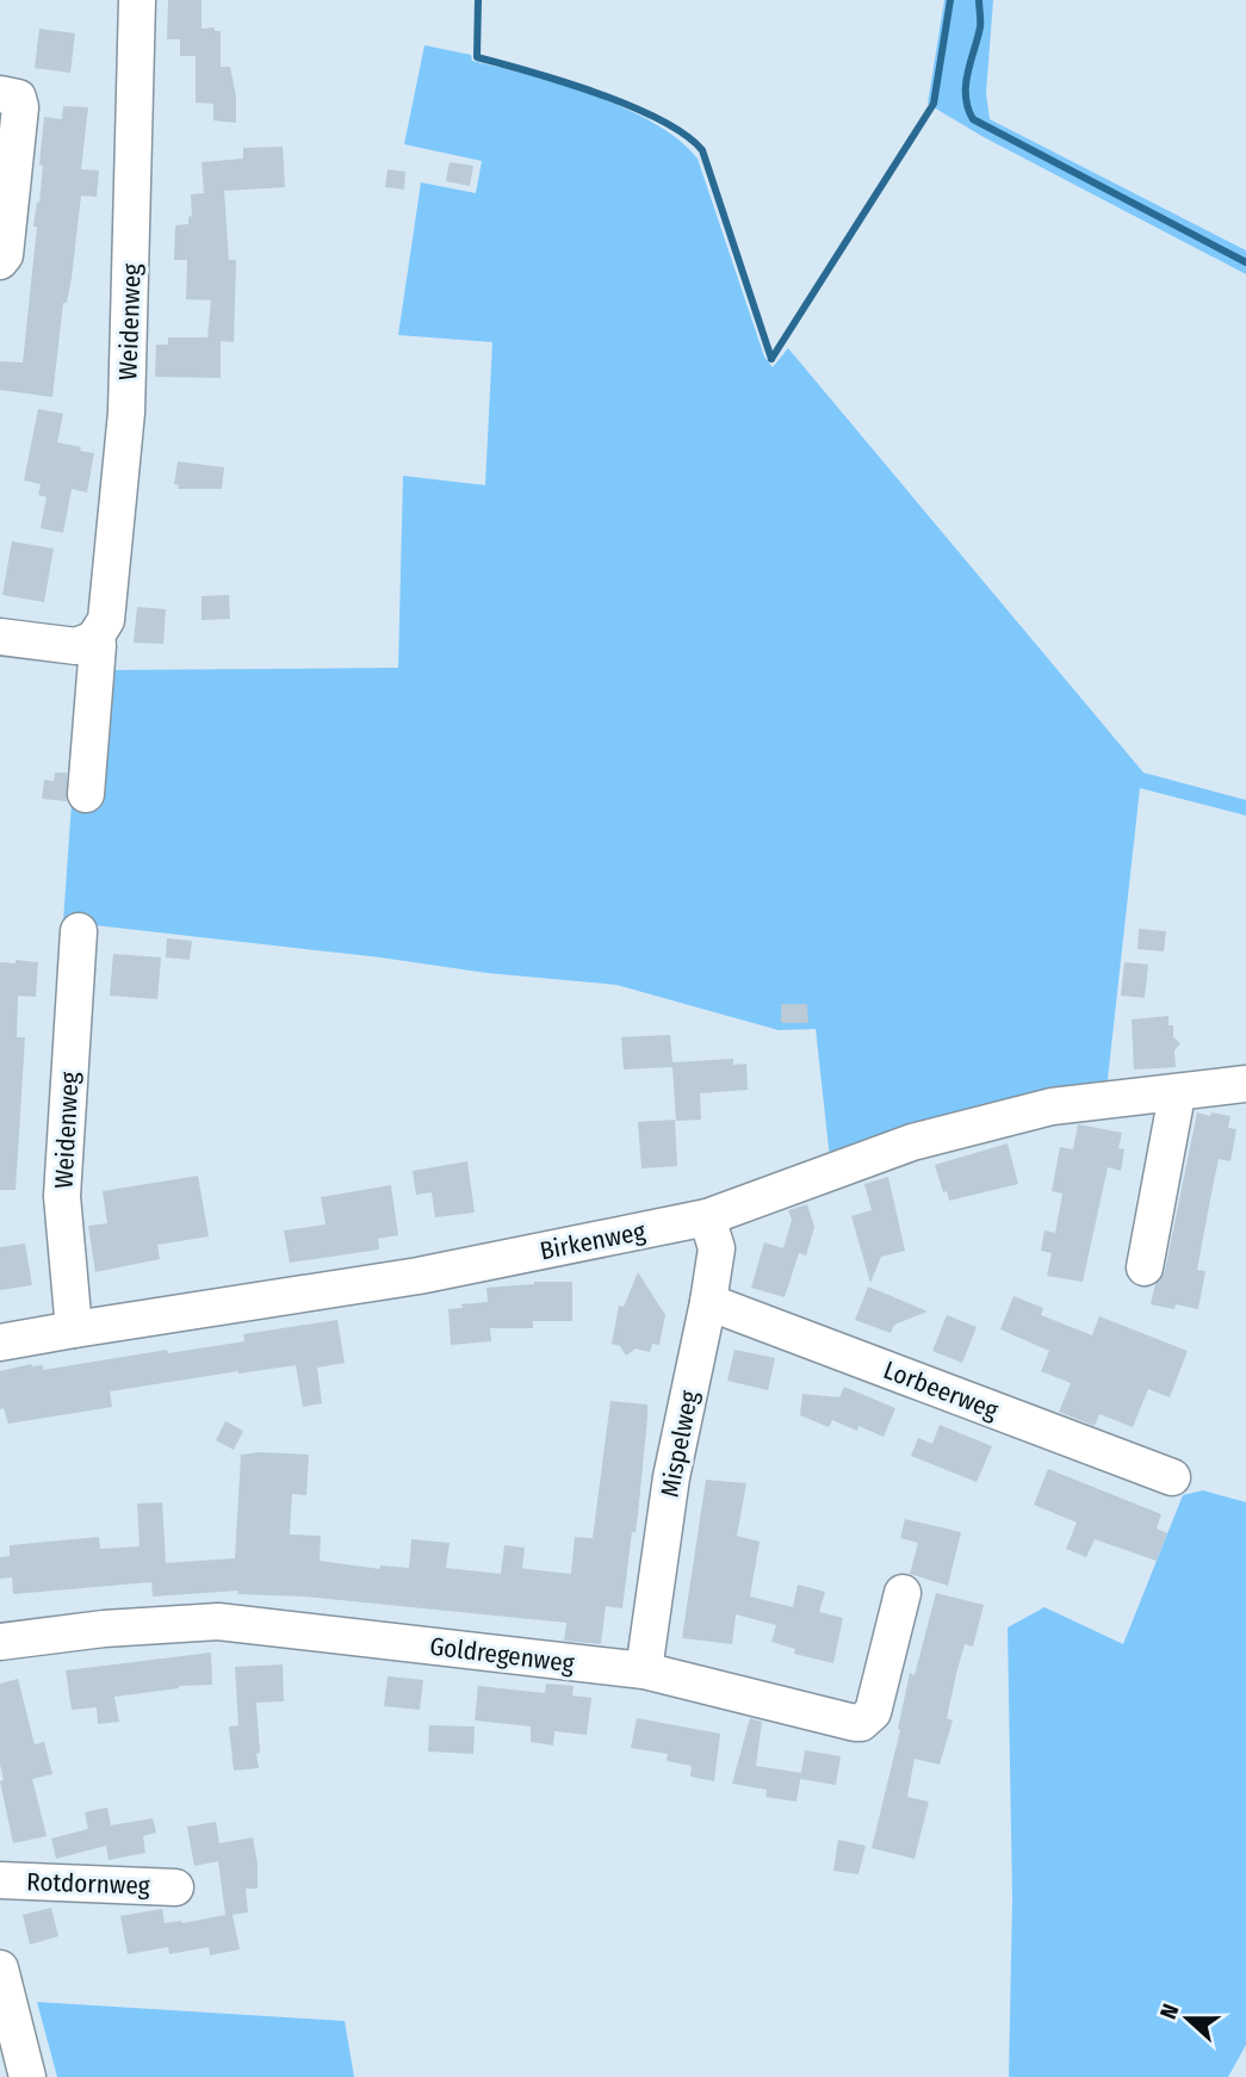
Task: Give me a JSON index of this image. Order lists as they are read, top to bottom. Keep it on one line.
{"streets":{"street":["Weidenweg","Birkenweg","Lorbeerweg","Mispelweg","Goldregenweg","Rotdornweg"]},"crossings":[["Weidenweg","Birkenweg"],["Birkenweg","Mispelweg"],["Lorbeerweg","Mispelweg"],["Mispelweg","Goldregenweg"]],"north":"left"}
